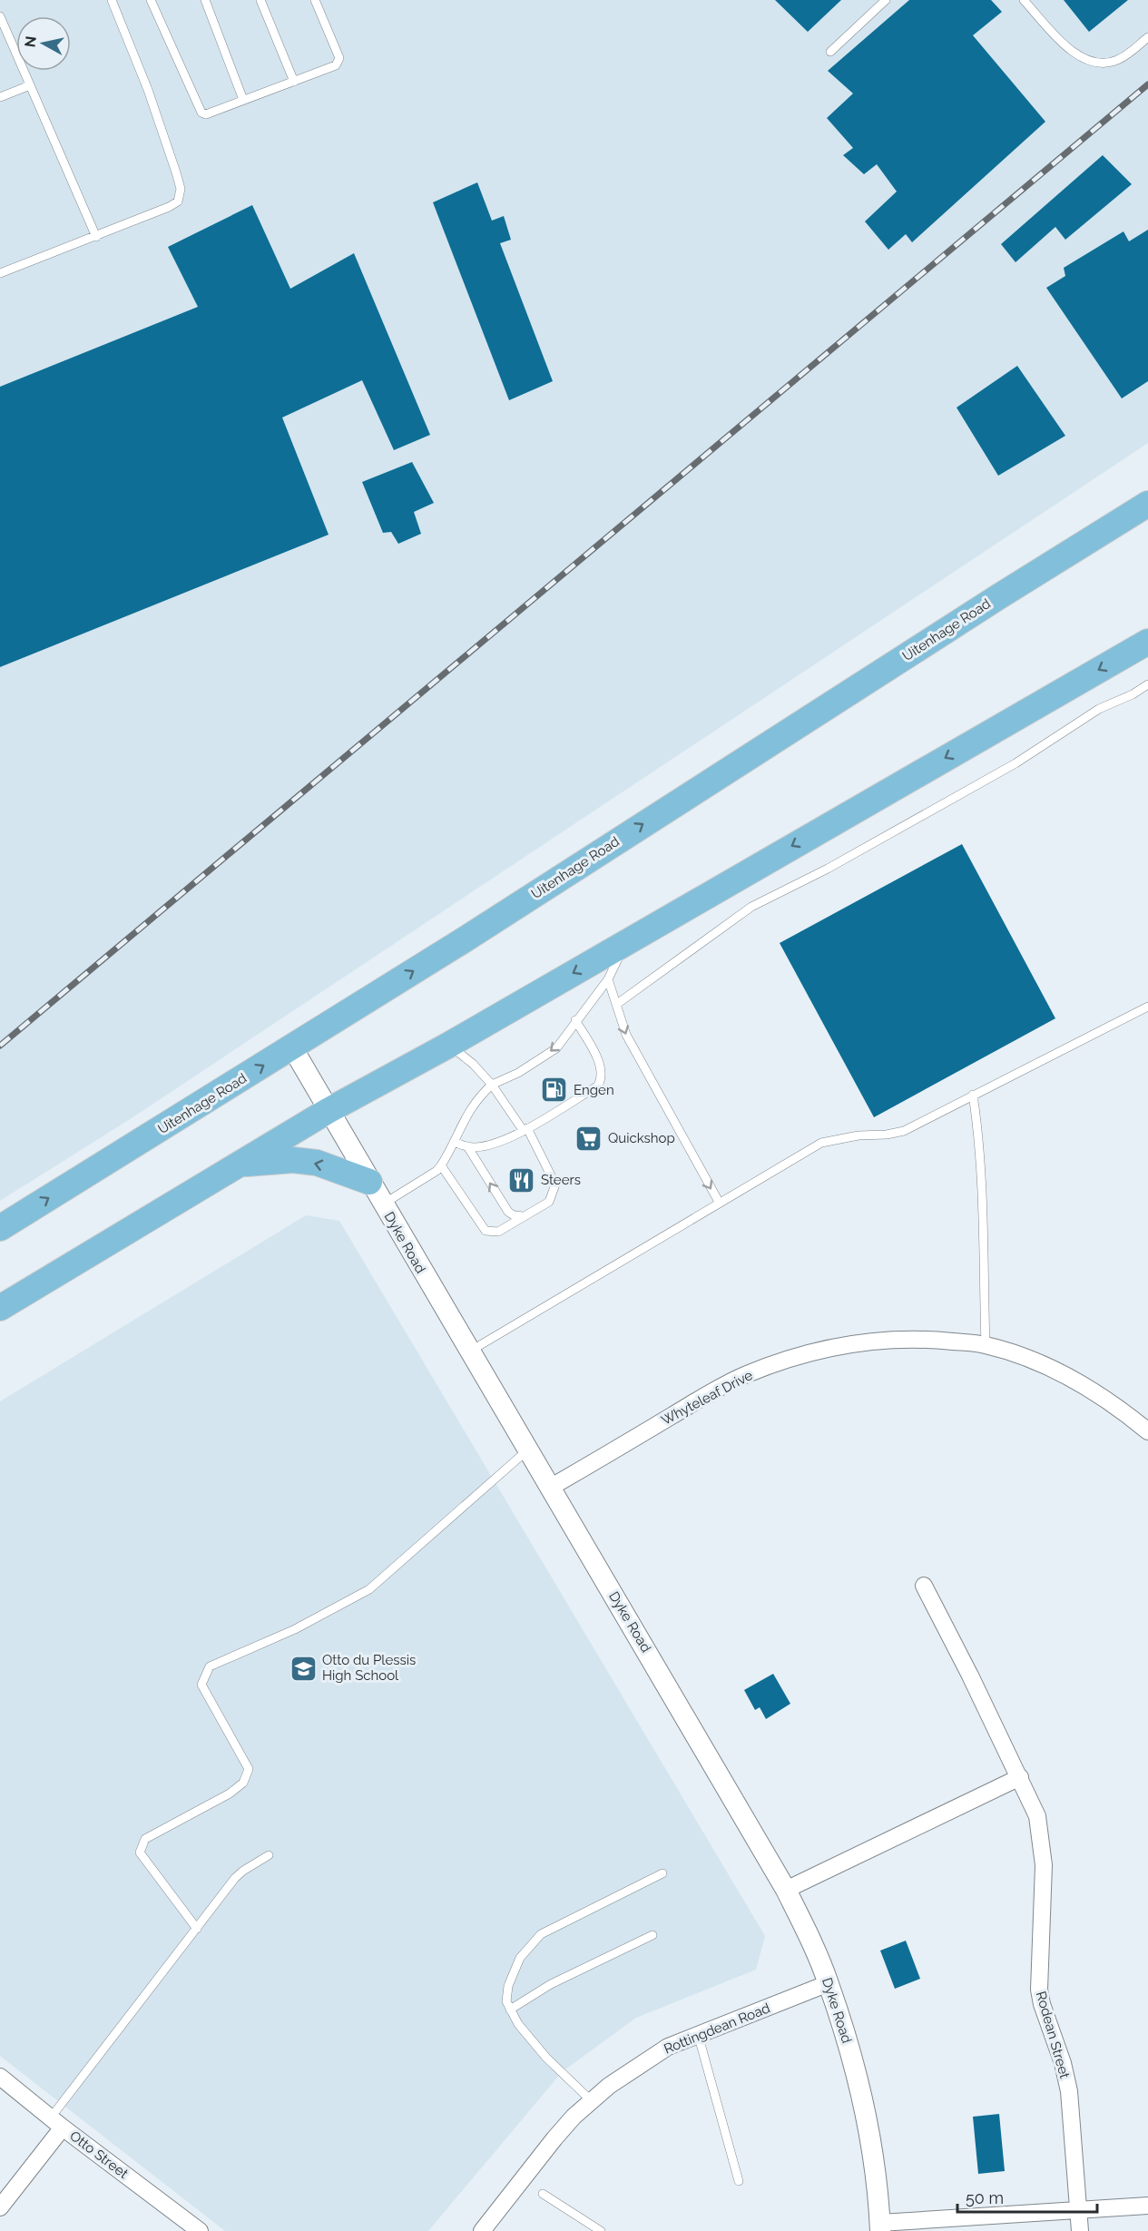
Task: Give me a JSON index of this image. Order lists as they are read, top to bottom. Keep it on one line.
{"streets":{"main road":["Uitenhage Road"],"street":["Dyke Road","Whyteleaf Drive","Rottingdean Road","Rodean Street","Otto Street"]},"crossings":[["Uitenhage Road","Dyke Road"],["Dyke Road","Whyteleaf Drive"],["Dyke Road","Rottingdean Road"]],"places":{"fuel station":["Engen"],"supermarket":["Quickshop"],"restaurant":["Steers"],"school or university":["Otto du Plessis High School"]},"scale_bar":"50 m","north":"left"}
